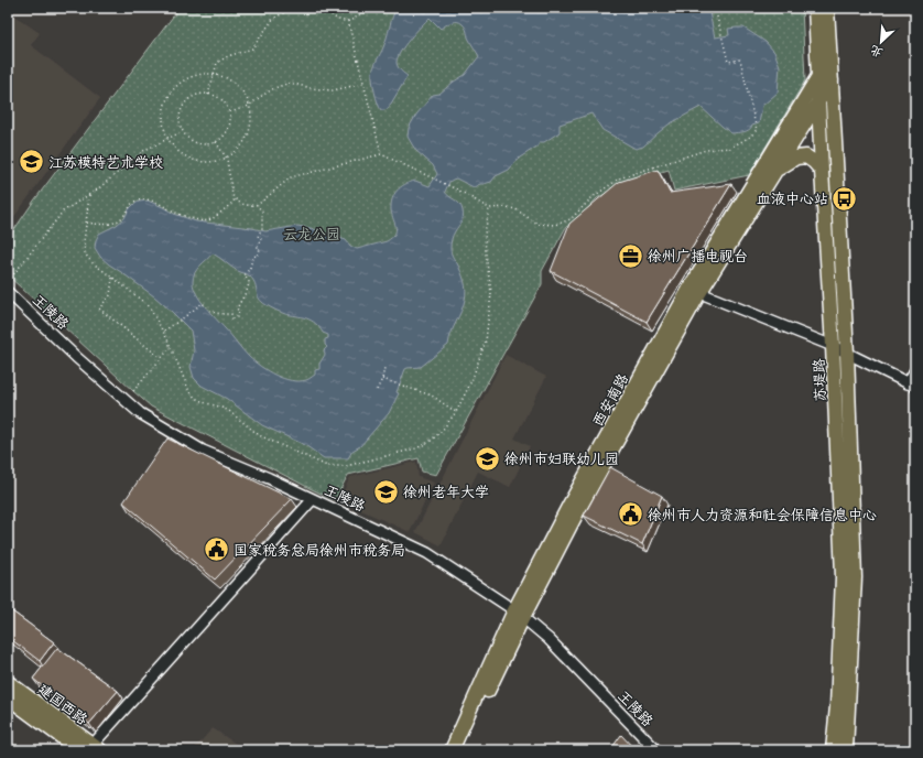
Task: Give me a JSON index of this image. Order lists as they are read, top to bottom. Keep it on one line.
{"streets":{"main road":["苏堤路","西安南路","建国西路"],"street":["王陵路"]},"crossings":[["王陵路","西安南路"],["苏堤路","西安南路"]],"parks":["云龙公园"],"places":{"school or university":["江苏模特艺术学校","徐州市妇联幼儿园","徐州老年大学"],"bus stop":["血液中心站"],"office":["徐州广播电视台"],"public building":["徐州市人力资源和社会保障信息中心","国家税务总局徐州市税务局"]},"north":"bottom left"}
